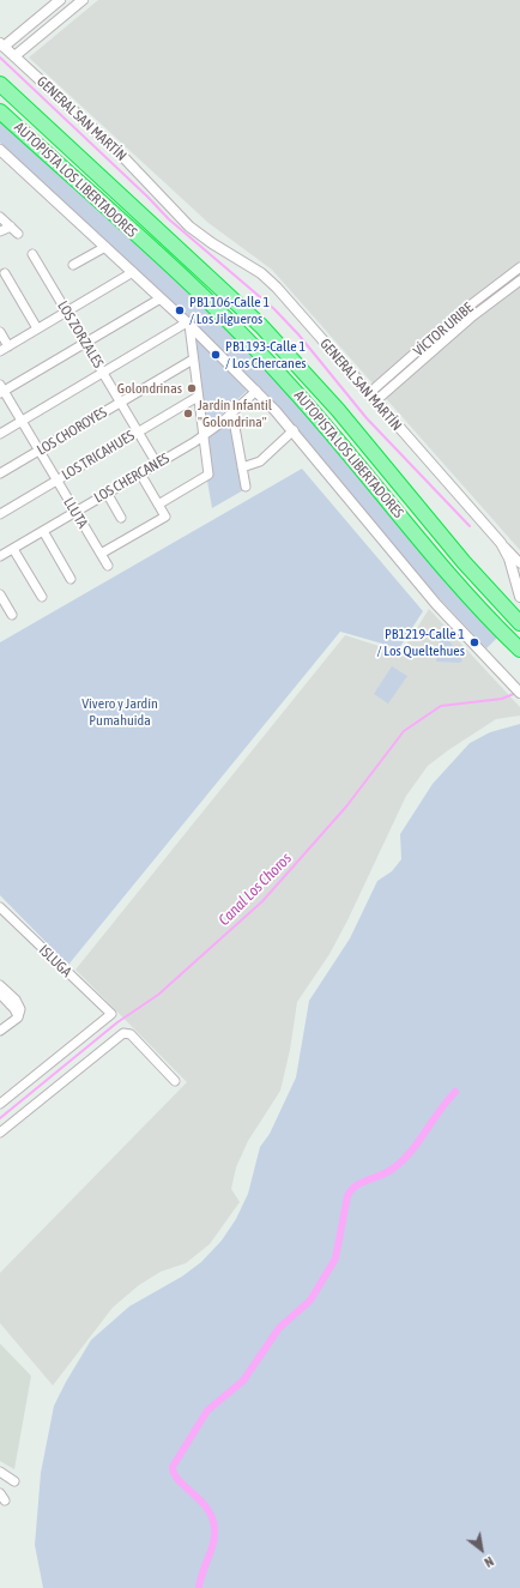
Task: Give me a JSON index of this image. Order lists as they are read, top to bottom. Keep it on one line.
{"streets":{"highway":["AUTOPISTA LOS LIBERTADORES"],"street":["GENERAL SAN MARTÍN","VÍCTOR URIBE","LOS ZORZALES","LOS CHOROYES","LOS TRICAHUES","LOS CHERCANES","LLUTA","ISLUGA"]},"crossings":[["GENERAL SAN MARTÍN","VÍCTOR URIBE"],["LOS ZORZALES","LOS CHOROYES"],["LOS ZORZALES","LOS TRICAHUES"],["LOS ZORZALES","LOS CHERCANES"],["LOS CHOROYES","LLUTA"],["LOS TRICAHUES","LLUTA"],["LOS CHERCANES","LLUTA"]],"water":["Canal Los Choros"],"parks":["Vivero y Jardín Pumahuida"],"places":["PB1106-Calle 1 / Los Jilgueros","PB1193-Calle 1 / Los Chercanes","Golondrinas","Jardín Infantil \"Golondrina\"","PB1219-Calle 1 / Los Queltehues"],"north":"bottom right"}
